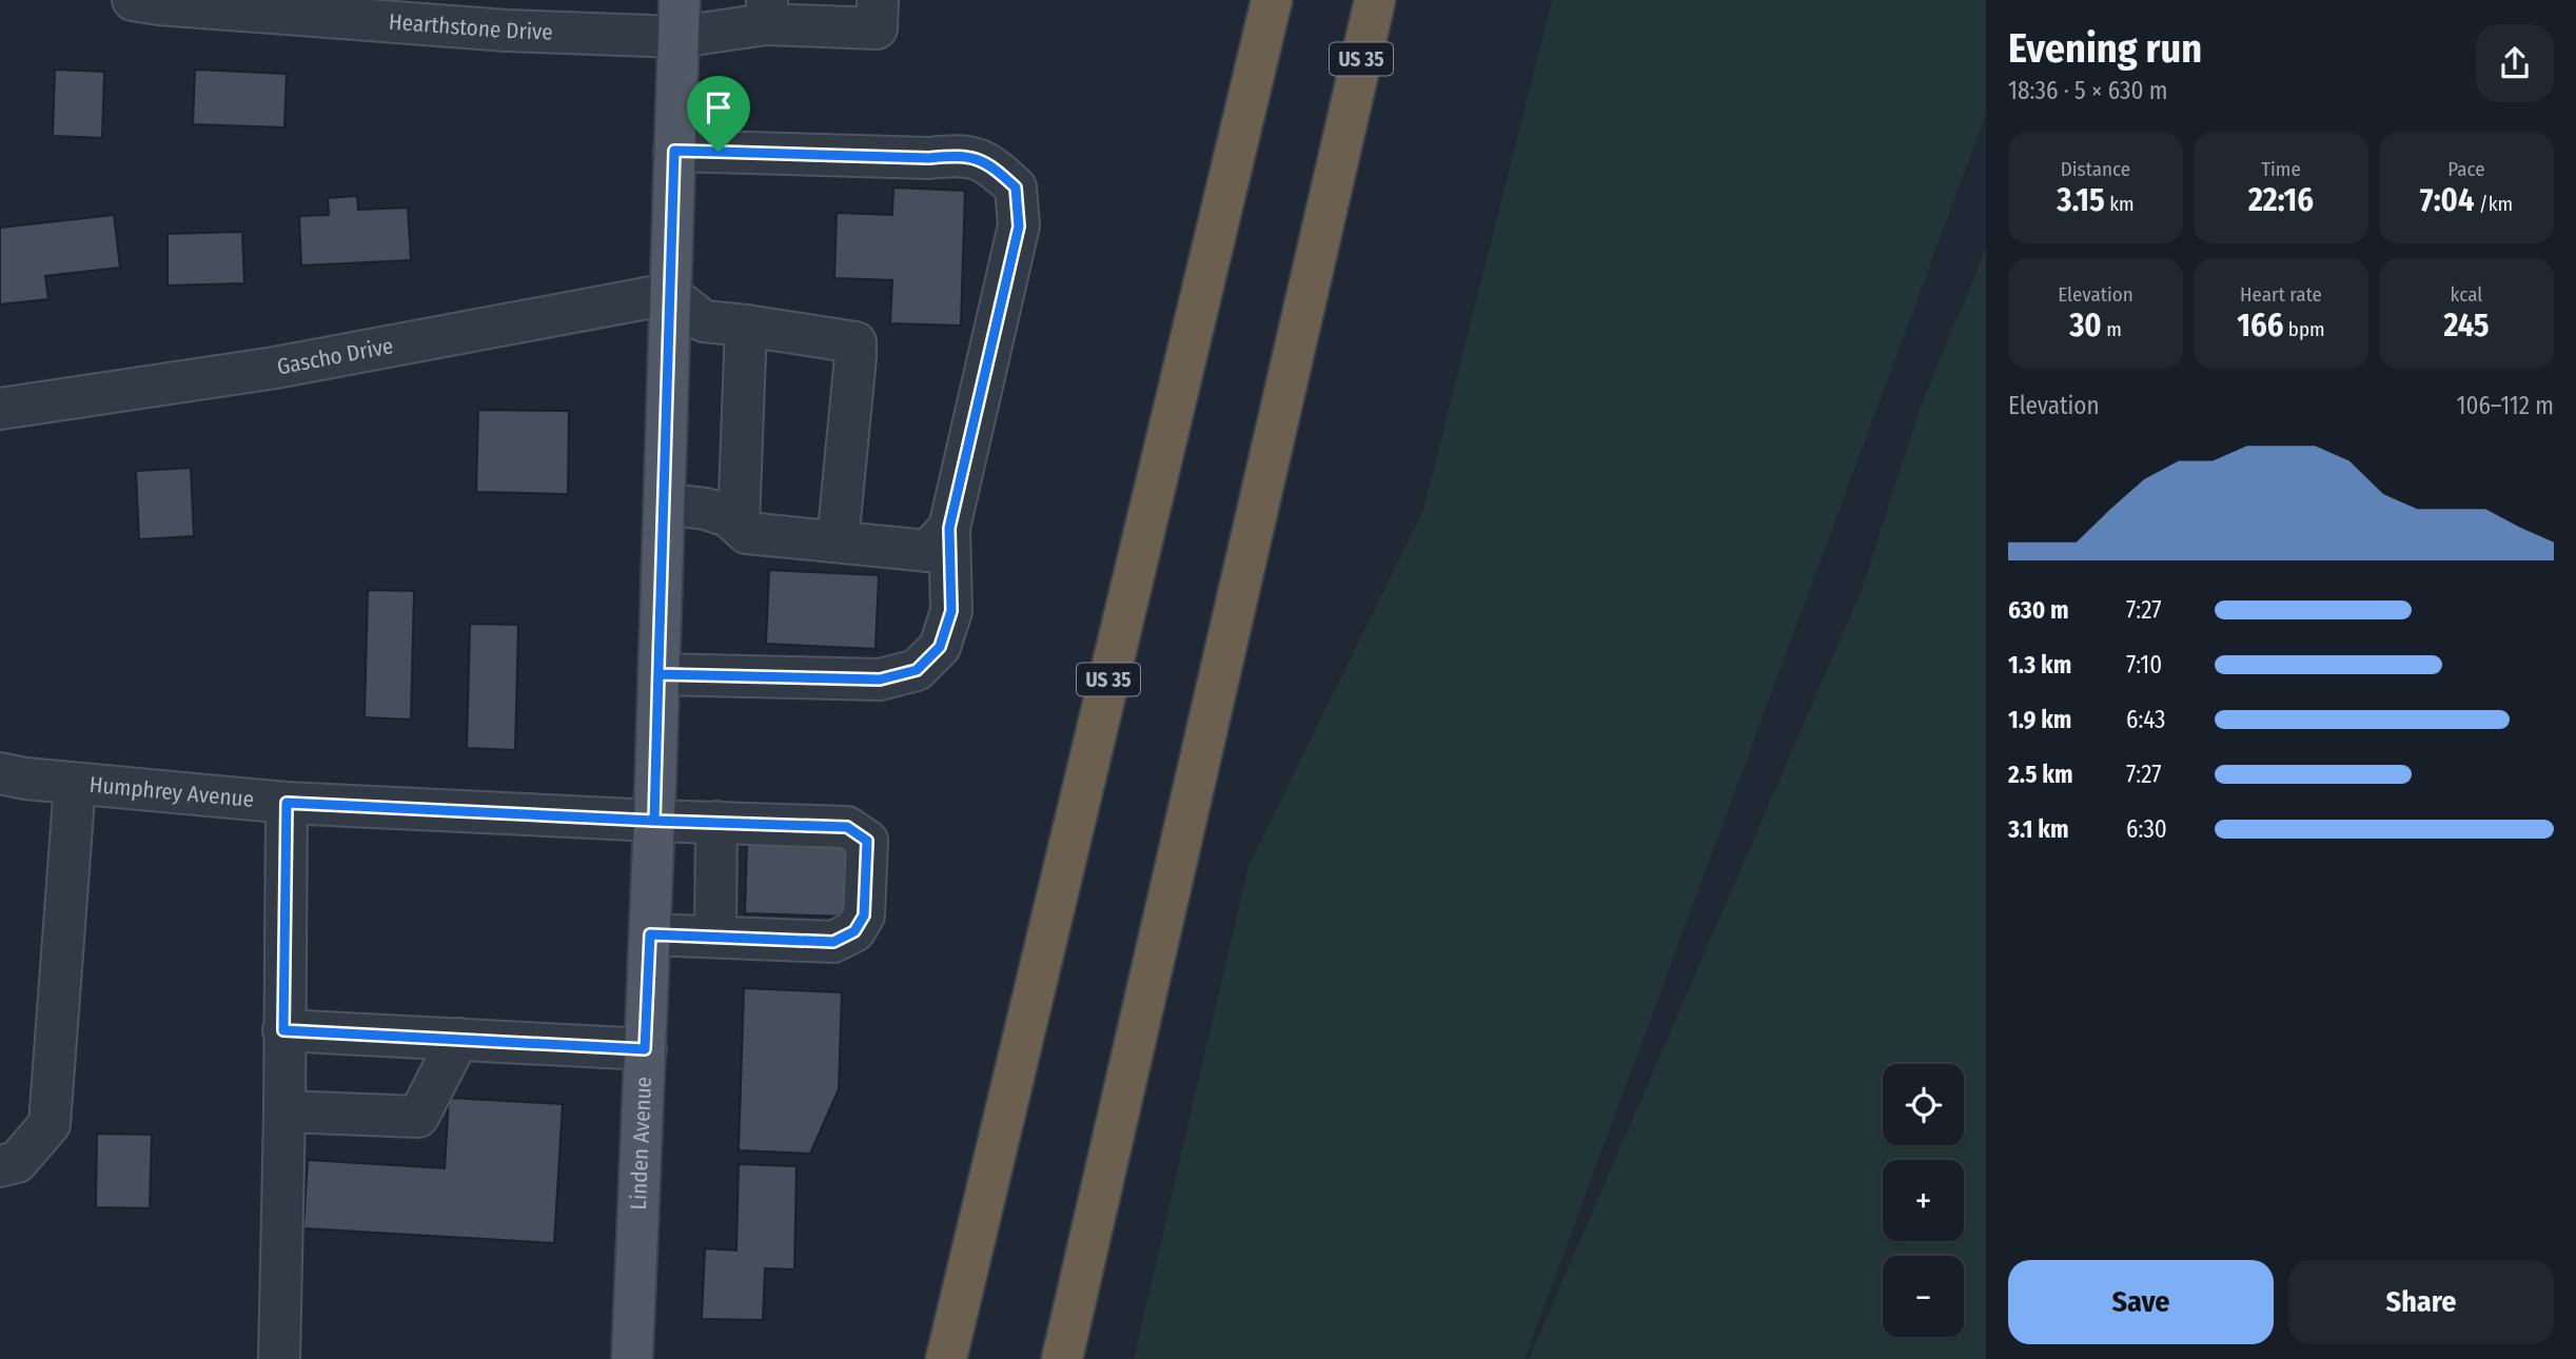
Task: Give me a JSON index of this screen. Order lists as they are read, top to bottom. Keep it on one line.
{"streets":{"highway":["US 35"],"main road":["Linden Avenue"],"street":["Hearthstone Drive","Gascho Drive","Humphrey Avenue"]},"crossings":[["Hearthstone Drive","Linden Avenue"],["Gascho Drive","Linden Avenue"],["Humphrey Avenue","Linden Avenue"]],"page":{"heading":["Evening run","18:36 · 5 × 630 m"],"stats":[["Distance","3.15 km"],["Time","22:16"],["Pace","7:04 /km"],["Elevation","30 m"],["Heart rate","166 bpm"],["kcal","245"]],"chart":["Elevation","106–112 m"],"list":[{"name":"630 m","note":"7:27"},{"name":"1.3 km","note":"7:10"},{"name":"1.9 km","note":"6:43"},{"name":"2.5 km","note":"7:27"},{"name":"3.1 km","note":"6:30"}],"map_buttons":["+","−"],"buttons":["Save","Share"]}}
